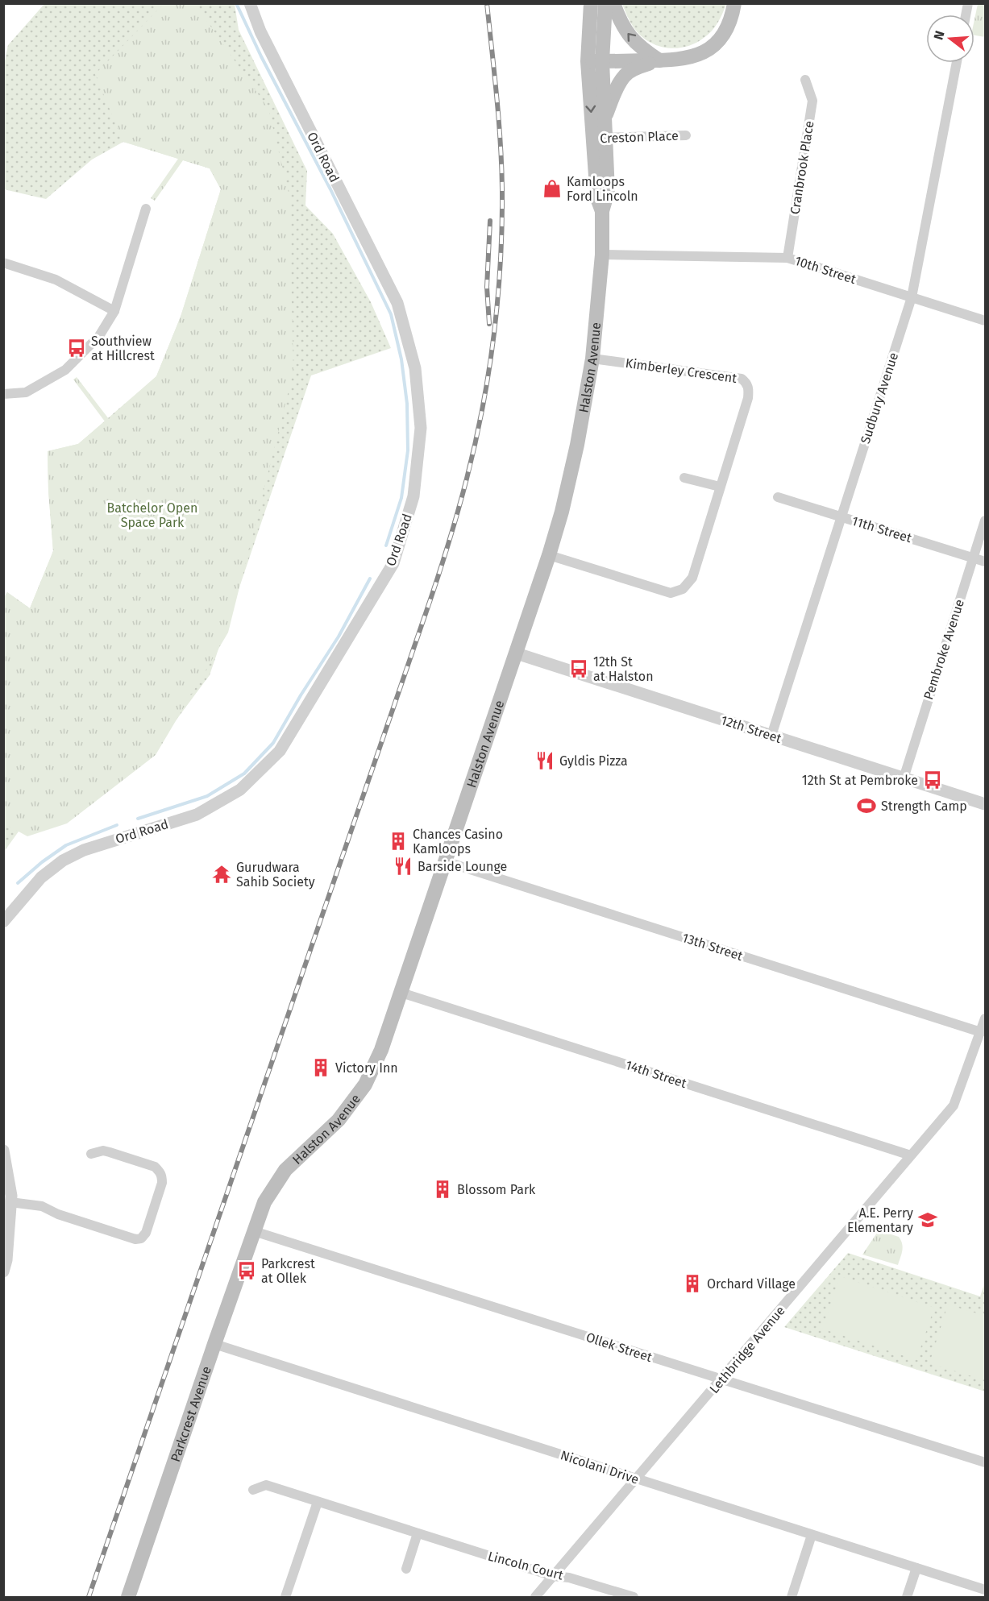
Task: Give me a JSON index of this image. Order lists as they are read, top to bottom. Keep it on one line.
{"streets":{"main road":["Halston Avenue","Parkcrest Avenue"],"street":["Creston Place","Ord Road","Cranbrook Place","10th Street","Kimberley Crescent","Sudbury Avenue","11th Street","Pembroke Avenue","12th Street","13th Street","14th Street","Ollek Street","Lethbridge Avenue","Nicolani Drive","Lincoln Court"]},"crossings":[["Creston Place","Halston Avenue"],["Cranbrook Place","10th Street"],["10th Street","Halston Avenue"],["10th Street","Sudbury Avenue"],["Halston Avenue","Kimberley Crescent"],["Halston Avenue","12th Street"],["Halston Avenue","13th Street"],["Halston Avenue","14th Street"],["Halston Avenue","Ollek Street"],["Halston Avenue","Parkcrest Avenue"],["Sudbury Avenue","11th Street"],["Sudbury Avenue","12th Street"],["11th Street","Pembroke Avenue"],["Pembroke Avenue","12th Street"],["13th Street","Lethbridge Avenue"],["14th Street","Lethbridge Avenue"],["Ollek Street","Lethbridge Avenue"],["Ollek Street","Parkcrest Avenue"],["Lethbridge Avenue","Nicolani Drive"],["Lethbridge Avenue","Lincoln Court"],["Parkcrest Avenue","Nicolani Drive"]],"parks":["Batchelor Open Space Park"],"places":{"shop":["Kamloops Ford Lincoln"],"bus stop":["Southview at Hillcrest","12th St at Halston","12th St at Pembroke","Parkcrest at Ollek"],"restaurant":["Gyldis Pizza","Barside Lounge"],"sports":["Strength Camp"],"building":["Chances Casino Kamloops","Victory Inn","Blossom Park","Orchard Village"],"temple":["Gurudwara Sahib Society"],"school or university":["A.E. Perry Elementary"]},"north":"left"}
